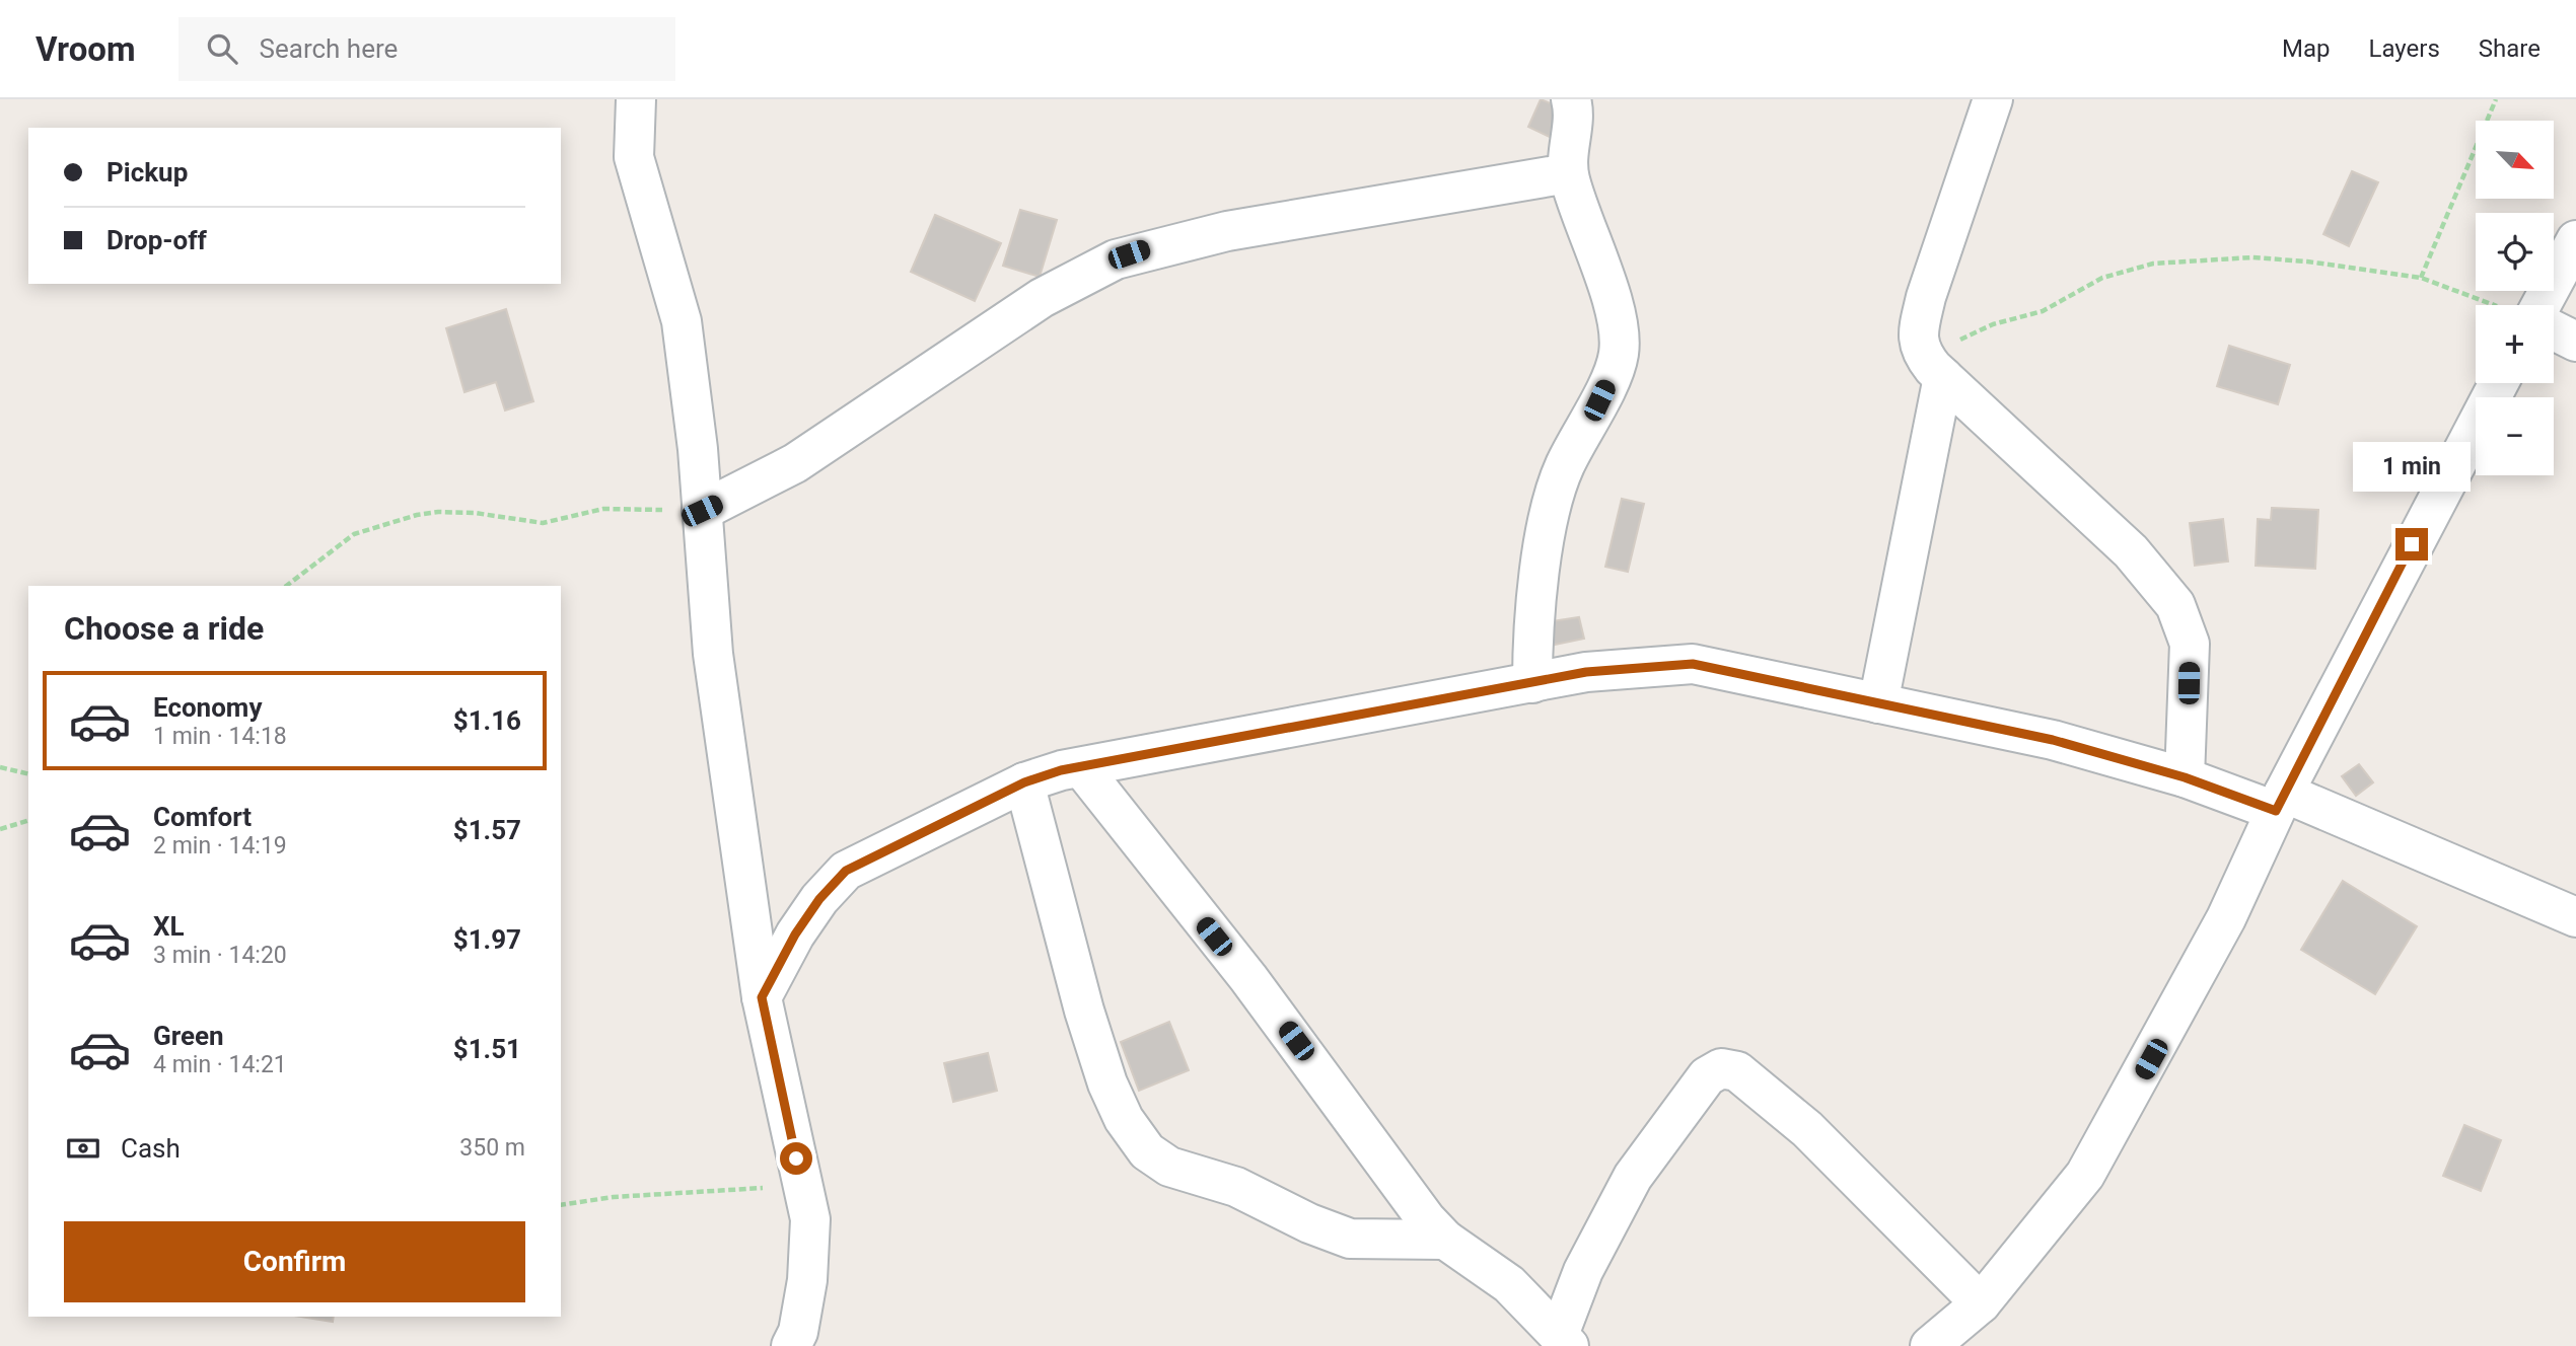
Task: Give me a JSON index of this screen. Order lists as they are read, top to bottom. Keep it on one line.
{"north":"bottom right","page":{"header":"Vroom","search":"Search here","nav":["Map","Layers","Share"],"map_buttons":["+","−"],"banner":["Pickup","Drop-off"],"bubble":"1 min","heading":"Choose a ride","list":[{"name":"Economy","note":"1 min · 14:18","value":"$1.16"},{"name":"Comfort","note":"2 min · 14:19","value":"$1.57"},{"name":"XL","note":"3 min · 14:20","value":"$1.97"},{"name":"Green","note":"4 min · 14:21","value":"$1.51"}],"pay":["Cash","350 m"],"buttons":"Confirm"}}
